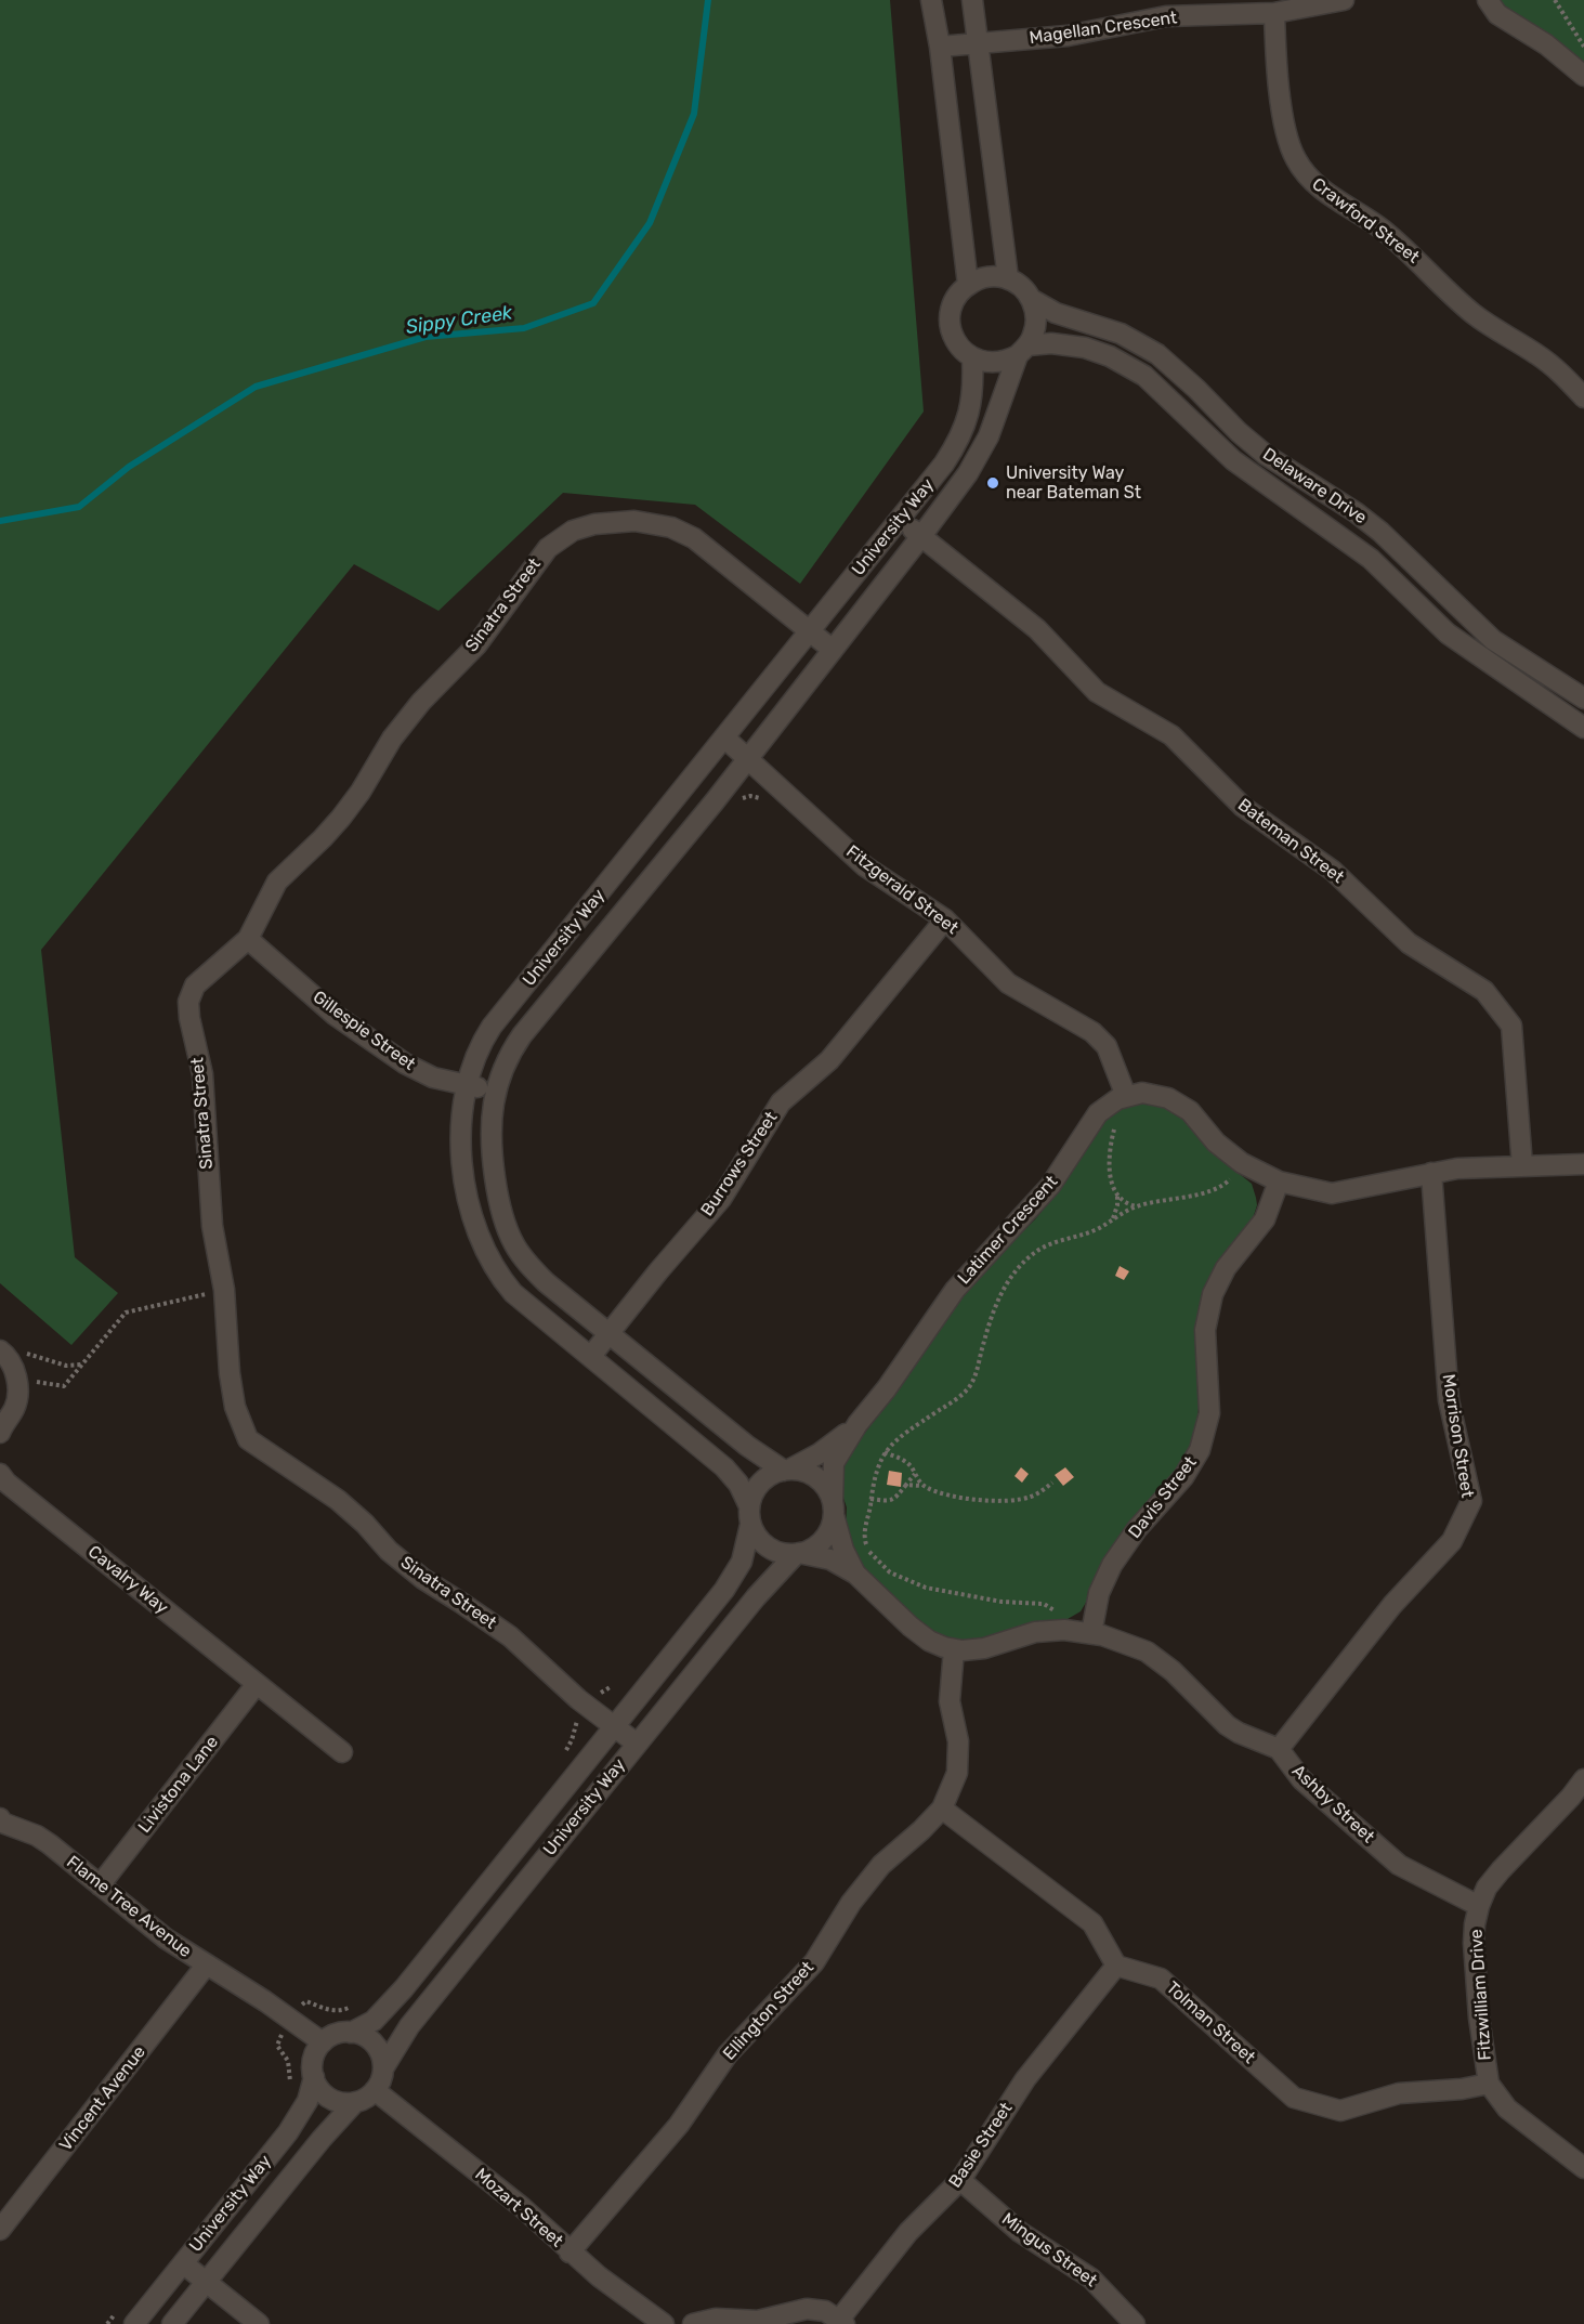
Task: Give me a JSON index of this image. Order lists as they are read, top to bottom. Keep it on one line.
{"streets":{"street":["Magellan Crescent","Crawford Street","Delaware Drive","University Way","Sinatra Street","Bateman Street","Fitzgerald Street","Gillespie Street","Burrows Street","Latimer Crescent","Morrison Street","Davis Street","Cavalry Way","Livistona Lane","Ashby Street","Flame Tree Avenue","Fitzwilliam Drive","Ellington Street","Tolman Street","Vincent Avenue","Basie Street","Mozart Street","Mingus Street"]},"crossings":[["Magellan Crescent","Crawford Street"],["Delaware Drive","University Way"],["University Way","Sinatra Street"],["University Way","Bateman Street"],["University Way","Fitzgerald Street"],["University Way","Gillespie Street"],["University Way","Burrows Street"],["University Way","Latimer Crescent"],["University Way","Ashby Street"],["University Way","Flame Tree Avenue"],["University Way","Mozart Street"],["Sinatra Street","Gillespie Street"],["Bateman Street","Latimer Crescent"],["Fitzgerald Street","Burrows Street"],["Fitzgerald Street","Latimer Crescent"],["Latimer Crescent","Morrison Street"],["Latimer Crescent","Davis Street"],["Latimer Crescent","Ashby Street"],["Morrison Street","Ashby Street"],["Davis Street","Ashby Street"],["Cavalry Way","Livistona Lane"],["Livistona Lane","Flame Tree Avenue"],["Ashby Street","Fitzwilliam Drive"],["Ashby Street","Ellington Street"],["Flame Tree Avenue","Vincent Avenue"],["Flame Tree Avenue","Mozart Street"],["Fitzwilliam Drive","Tolman Street"],["Ellington Street","Mozart Street"],["Tolman Street","Basie Street"],["Basie Street","Mingus Street"]],"water":["Sippy Creek"],"places":["University Way near Bateman St"]}
